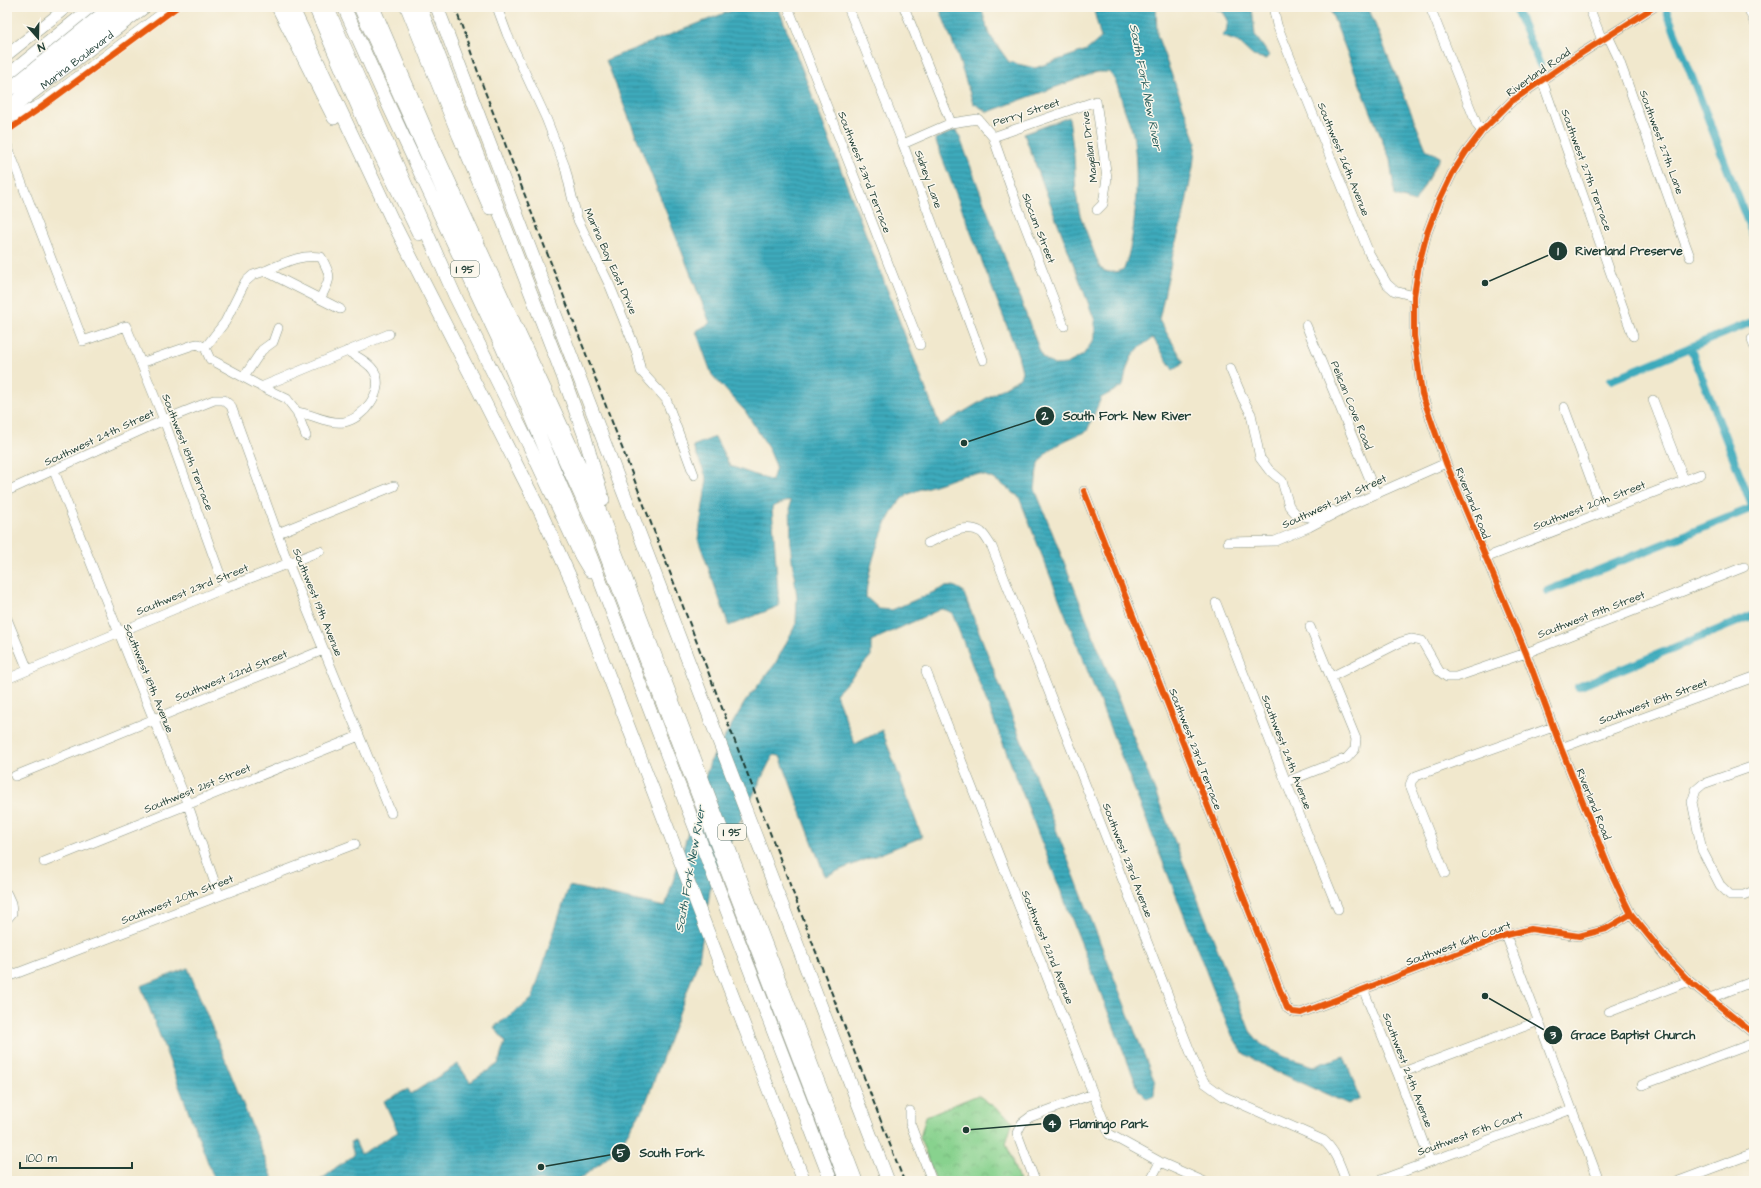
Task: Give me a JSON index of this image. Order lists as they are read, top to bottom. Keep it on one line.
{"streets":{"highway":["I 95"],"main road":["Marina Boulevard"],"street":["Riverland Road","Perry Street","Southwest 27th Lane","Magellan Drive","Southwest 26th Avenue","Southwest 27th Terrace","Southwest 23rd Terrace","Sidney Lane","Slocum Street","Marina Bay East Drive","Pelican Cove Road","Southwest 24th Street","Southwest 18th Terrace","Southwest 21st Street","Southwest 20th Street","Southwest 23rd Street","Southwest 19th Avenue","Southwest 19th Street","Southwest 22nd Street","Southwest 18th Avenue","Southwest 18th Street","Southwest 24th Avenue","Southwest 23rd Avenue","Southwest 16th Court","Southwest 22nd Avenue","Southwest 15th Court"]},"crossings":[["Riverland Road","Southwest 27th Lane"],["Riverland Road","Southwest 26th Avenue"],["Riverland Road","Southwest 27th Terrace"],["Riverland Road","Southwest 21st Street"],["Riverland Road","Southwest 20th Street"],["Riverland Road","Southwest 19th Street"],["Riverland Road","Southwest 18th Street"],["Riverland Road","Southwest 16th Court"],["Perry Street","Magellan Drive"],["Perry Street","Sidney Lane"],["Perry Street","Slocum Street"],["Southwest 23rd Terrace","Southwest 16th Court"],["Pelican Cove Road","Southwest 21st Street"],["Southwest 24th Street","Southwest 18th Terrace"],["Southwest 24th Street","Southwest 19th Avenue"],["Southwest 24th Street","Southwest 18th Avenue"],["Southwest 18th Terrace","Southwest 23rd Street"],["Southwest 21st Street","Southwest 19th Avenue"],["Southwest 21st Street","Southwest 18th Avenue"],["Southwest 20th Street","Southwest 18th Avenue"],["Southwest 23rd Street","Southwest 19th Avenue"],["Southwest 23rd Street","Southwest 18th Avenue"],["Southwest 19th Avenue","Southwest 22nd Street"],["Southwest 22nd Street","Southwest 18th Avenue"],["Southwest 24th Avenue","Southwest 16th Court"],["Southwest 24th Avenue","Southwest 15th Court"]],"water":["South Fork New River"],"places":["Riverland Preserve","South Fork New River","Grace Baptist Church","Flamingo Park","South Fork"],"scale_bar":"100 m","north":"bottom"}
